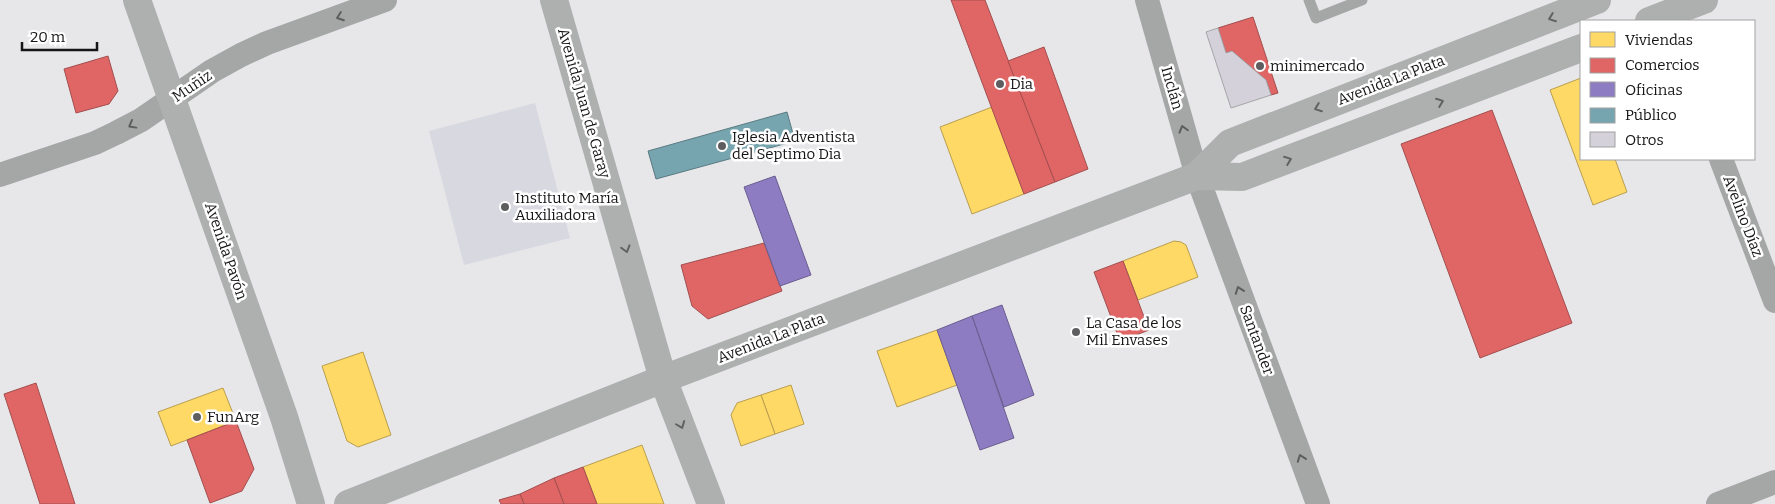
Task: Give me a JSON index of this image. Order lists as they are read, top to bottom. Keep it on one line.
{"streets":{"main road":["Avenida La Plata","Avenida Juan de Garay","Avenida Pavón"],"street":["Muñiz","Inclán","Avelino Díaz","Santander"]},"crossings":[["Avenida La Plata","Inclán"],["Avenida La Plata","Avenida Juan de Garay"],["Avenida La Plata","Santander"],["Muñiz","Avenida Pavón"],["Inclán","Santander"]],"one_way":["Muñiz","Inclán","Avenida Juan de Garay","Santander"],"places":["minimercado","Dia","Iglesia Adventista del Septimo Dia","Instituto María Auxiliadora","La Casa de los Mil Envases","FunArg"],"legend":["Viviendas","Comercios","Oficinas","Público","Otros"],"scale_bar":"20 m"}
